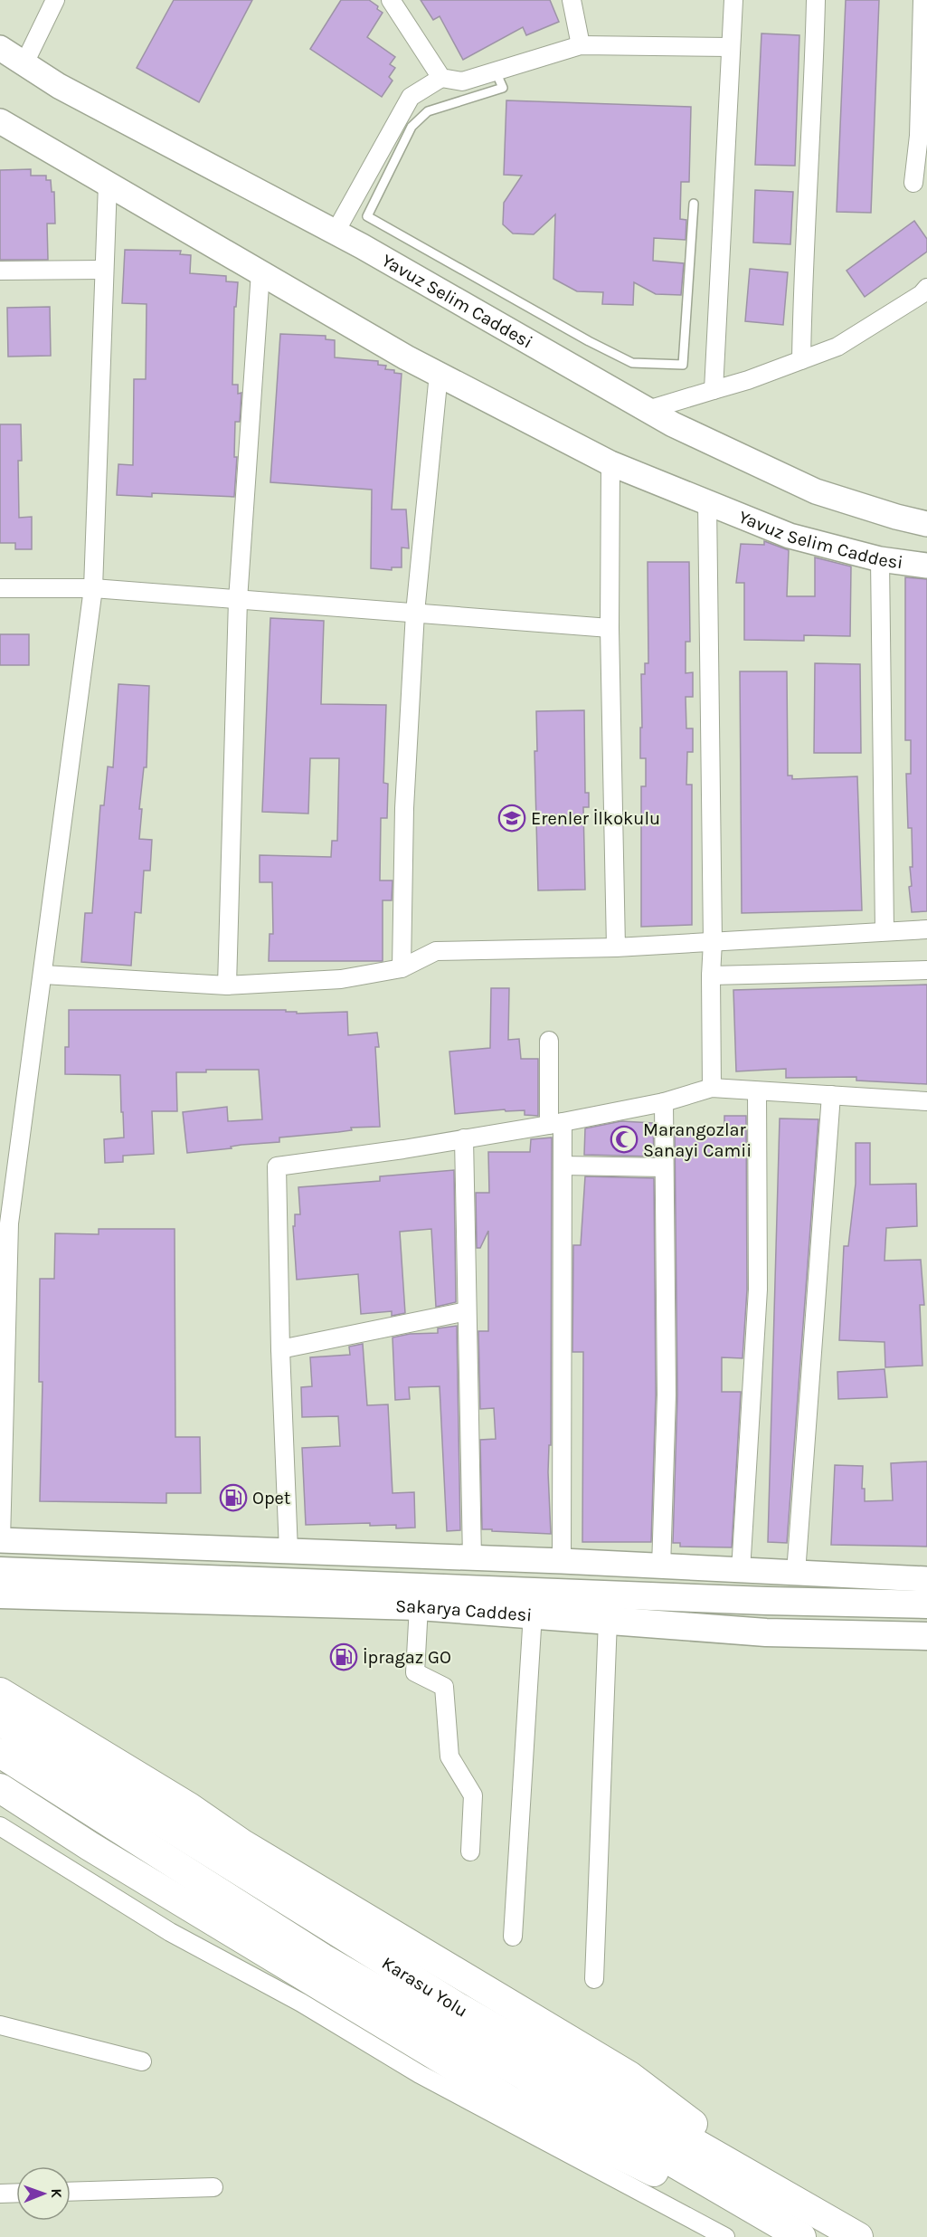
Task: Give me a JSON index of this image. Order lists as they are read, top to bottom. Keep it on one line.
{"streets":{"highway":["Karasu Yolu"],"main road":["Yavuz Selim Caddesi","Sakarya Caddesi"]},"places":{"school or university":["Erenler İlkokulu"],"mosque":["Marangozlar Sanayi Camii"],"fuel station":["Opet","İpragaz GO"]},"north":"right"}
